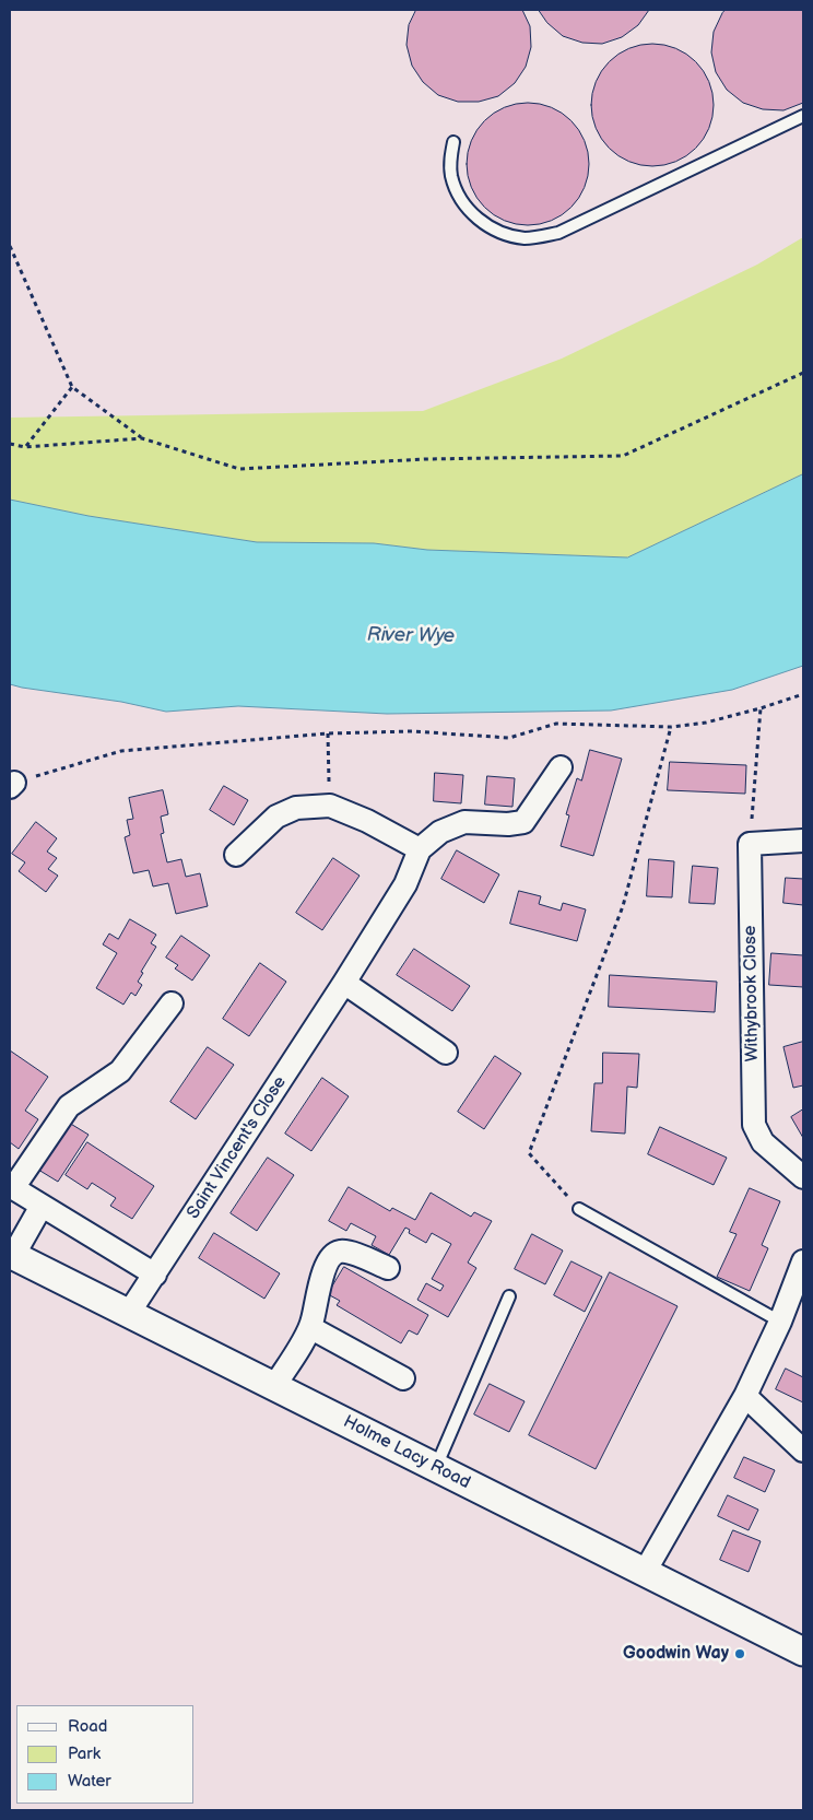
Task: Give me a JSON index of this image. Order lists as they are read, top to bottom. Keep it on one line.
{"streets":{"street":["Withybrook Close","Saint Vincent's Close","Holme Lacy Road"]},"crossings":[["Saint Vincent's Close","Holme Lacy Road"]],"water":["River Wye"],"places":["Goodwin Way"],"legend":["Road","Park","Water"]}
